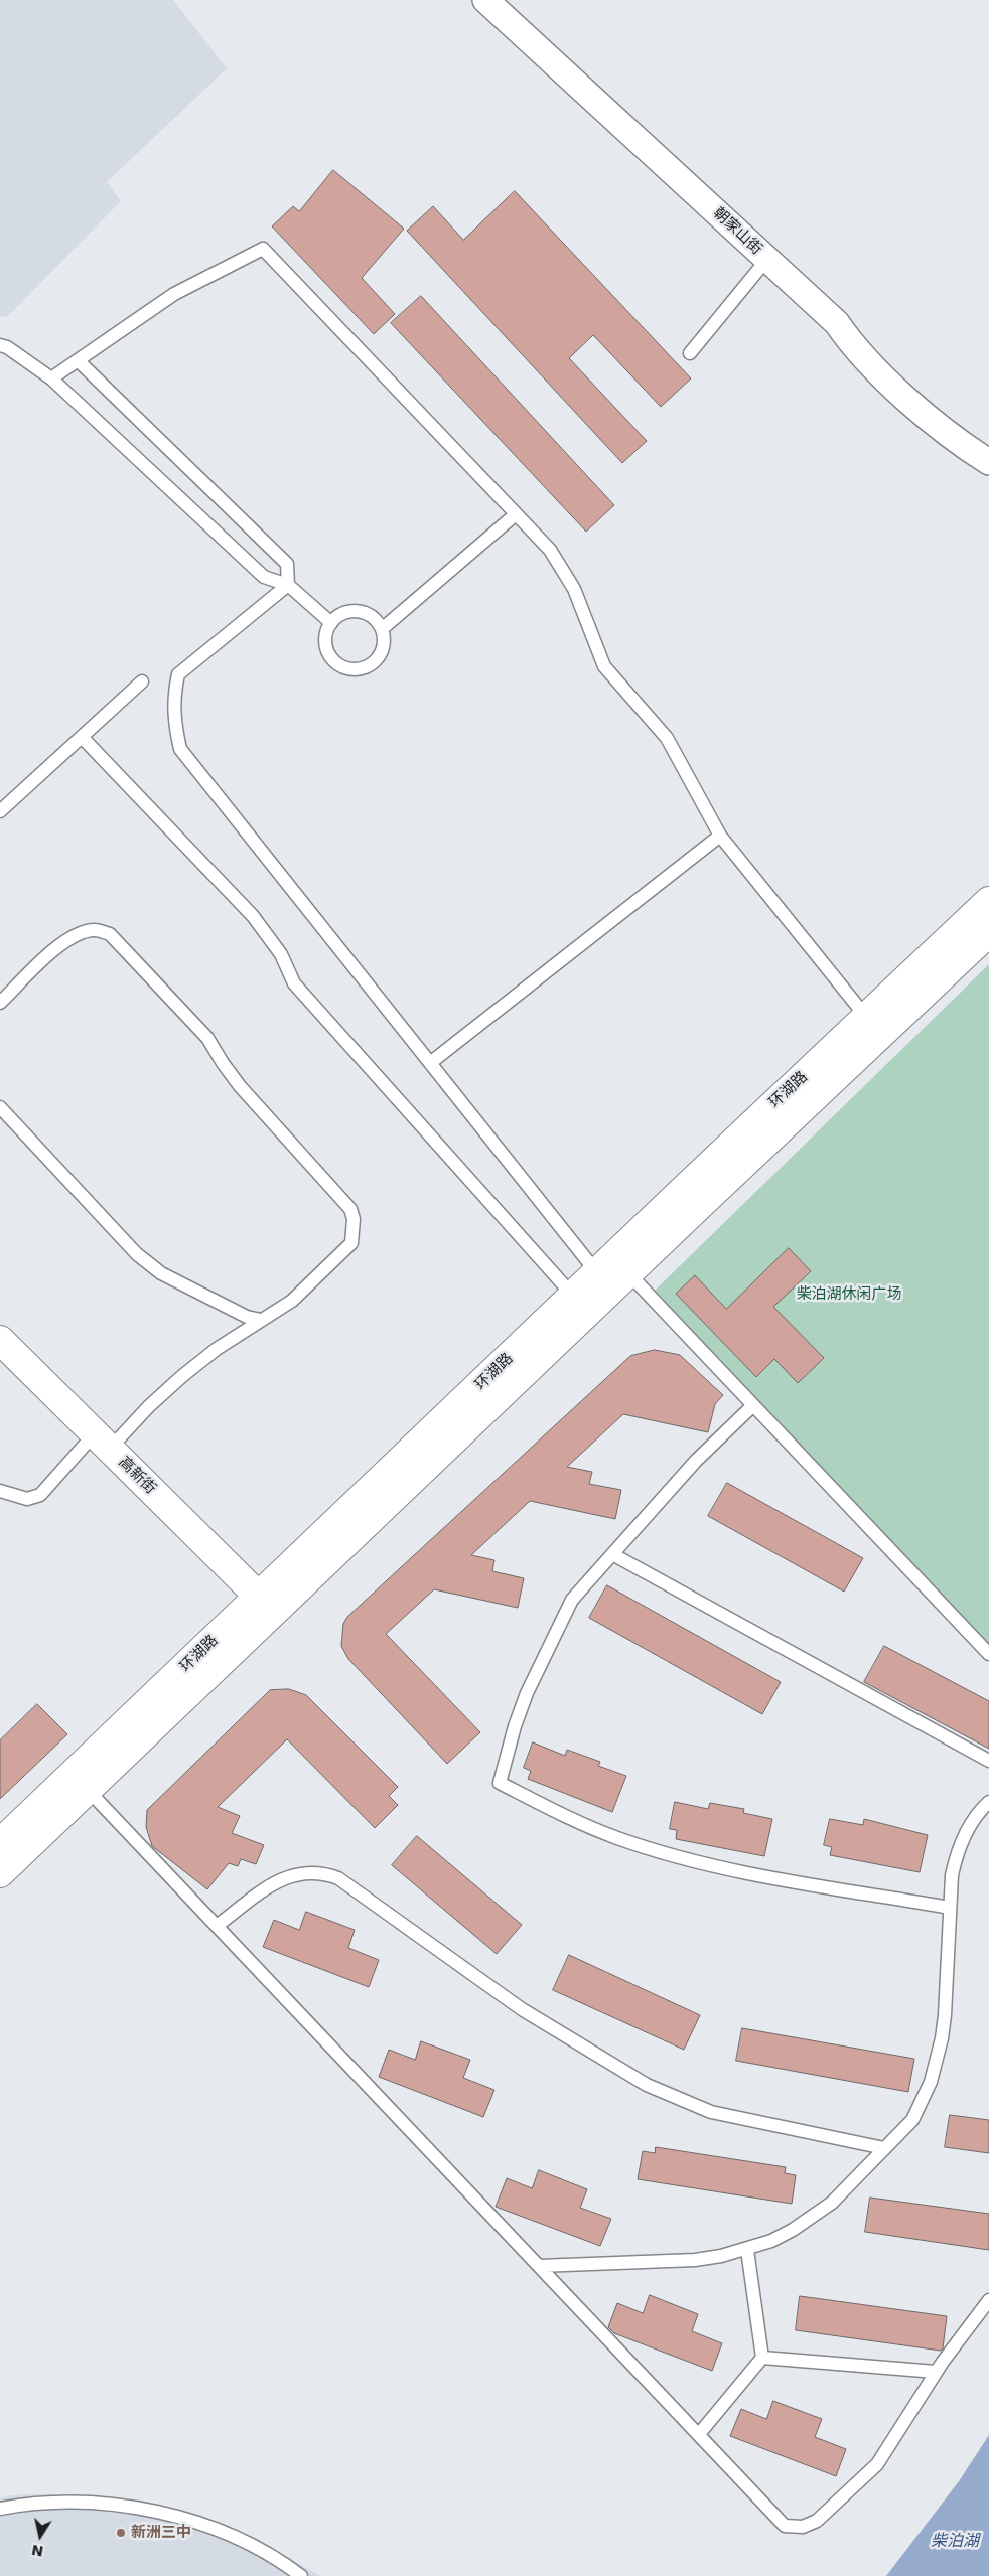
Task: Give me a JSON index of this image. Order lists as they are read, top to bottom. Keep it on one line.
{"streets":{"street":["朝家山街","环湖路","高新街"]},"crossings":[["环湖路","高新街"]],"water":["柴泊湖"],"parks":["柴泊湖休闲广场"],"places":["新洲三中"],"north":"bottom"}
